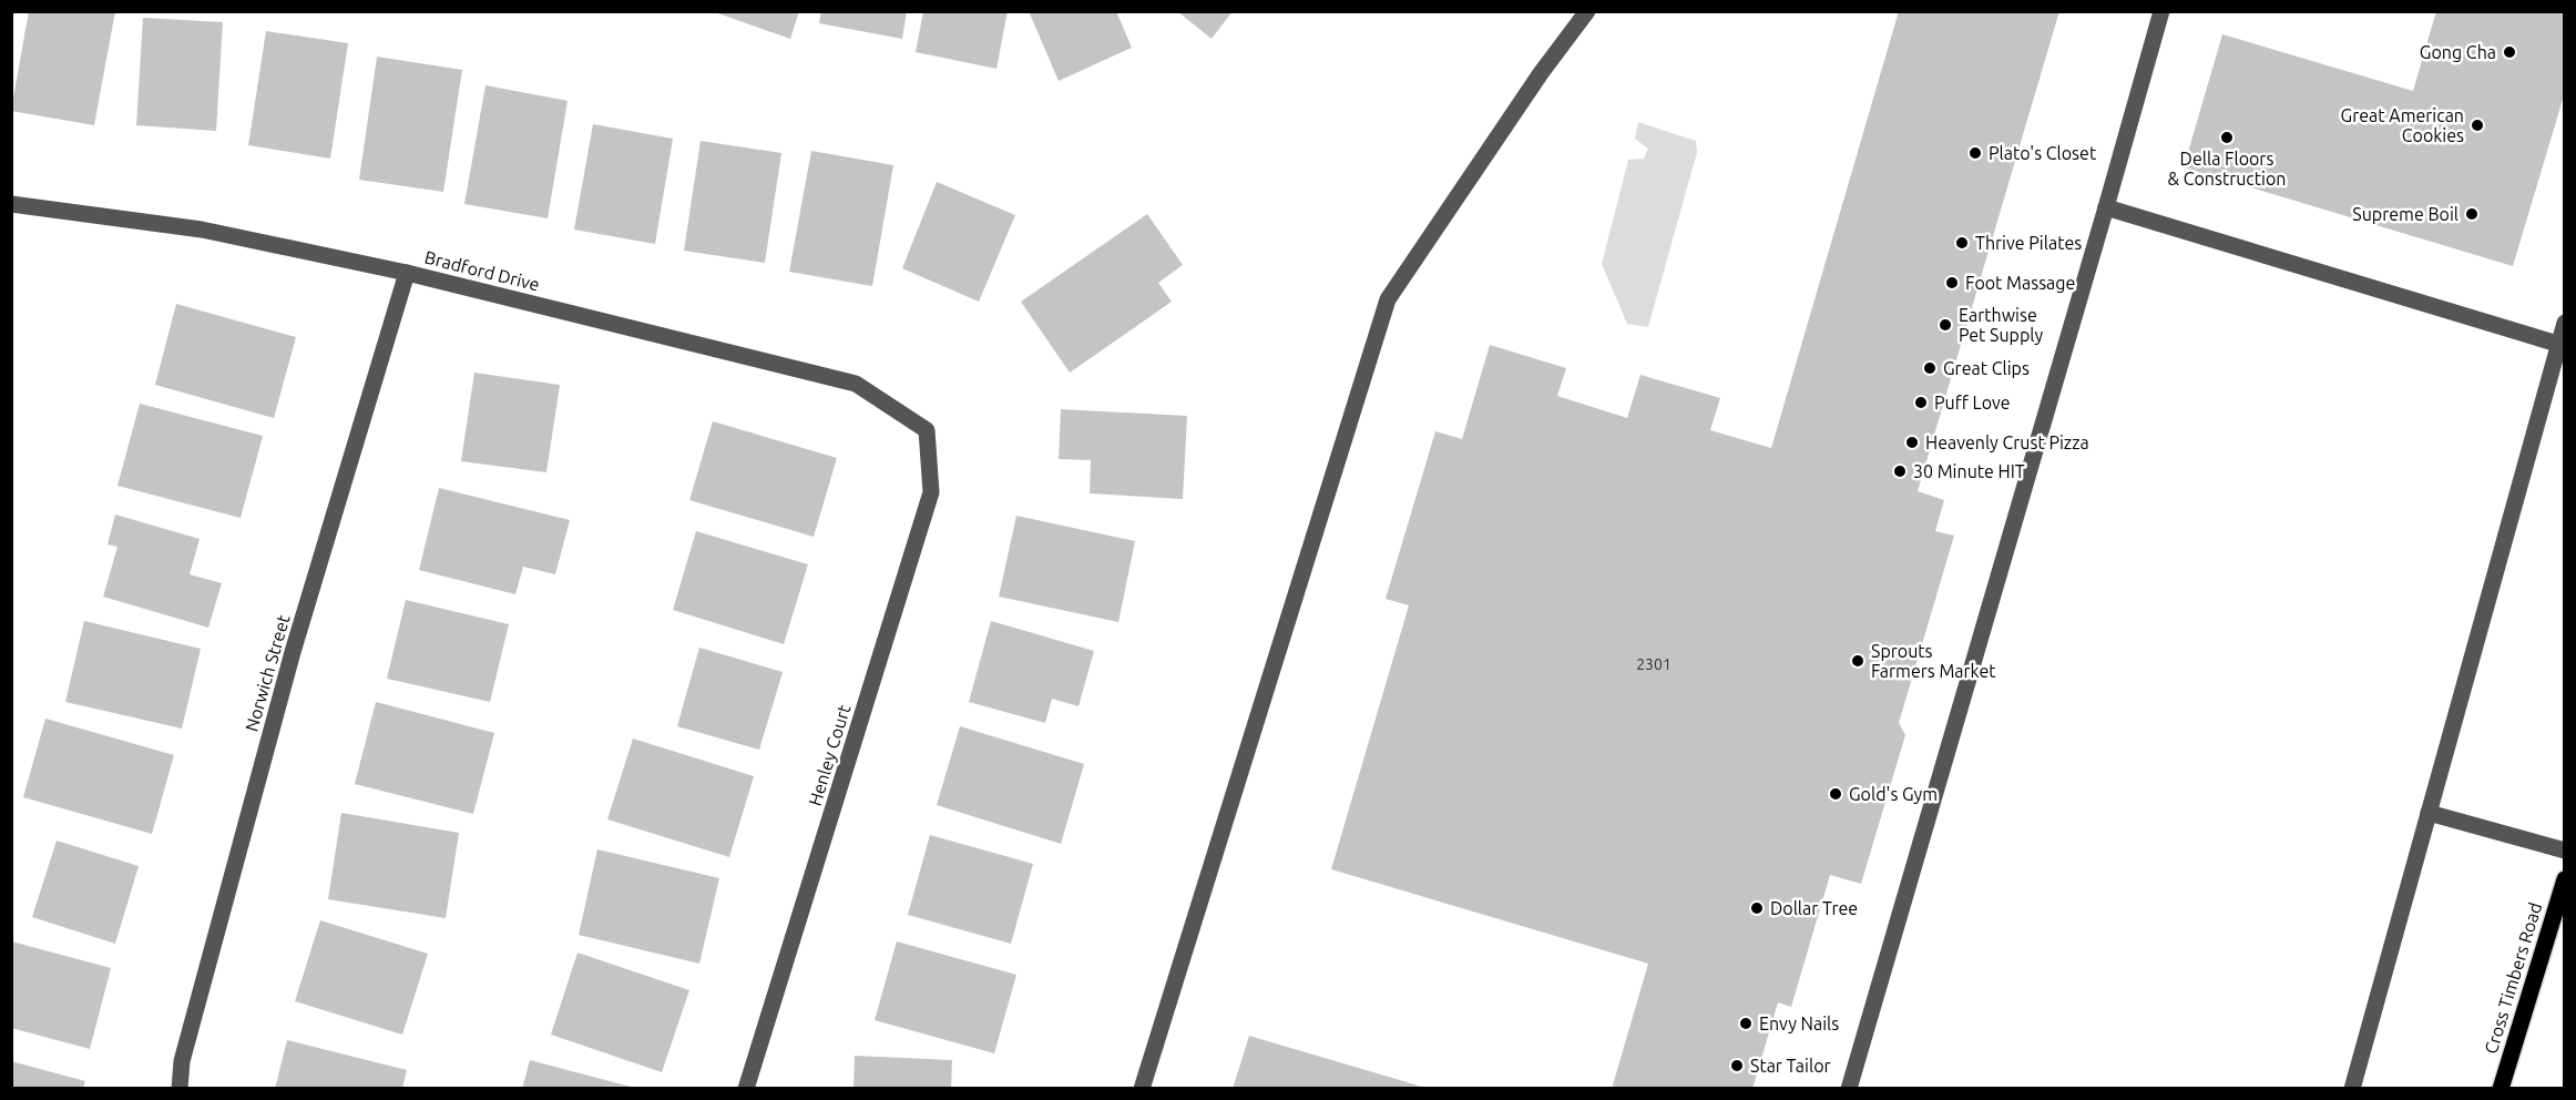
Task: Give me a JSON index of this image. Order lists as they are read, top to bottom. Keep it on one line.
{"streets":{"main road":["Cross Timbers Road"],"street":["Bradford Drive","Norwich Street","Henley Court"]},"crossings":[["Bradford Drive","Norwich Street"],["Bradford Drive","Henley Court"]],"places":["Gong Cha","Great American Cookies","Della Floors & Construction","Plato's Closet","Supreme Boil","Thrive Pilates","Foot Massage","Earthwise Pet Supply","Great Clips","Puff Love","Heavenly Crust Pizza","30 Minute HIT","Sprouts Farmers Market","Gold's Gym","Dollar Tree","Envy Nails","Star Tailor"],"house_numbers":["2301"]}
